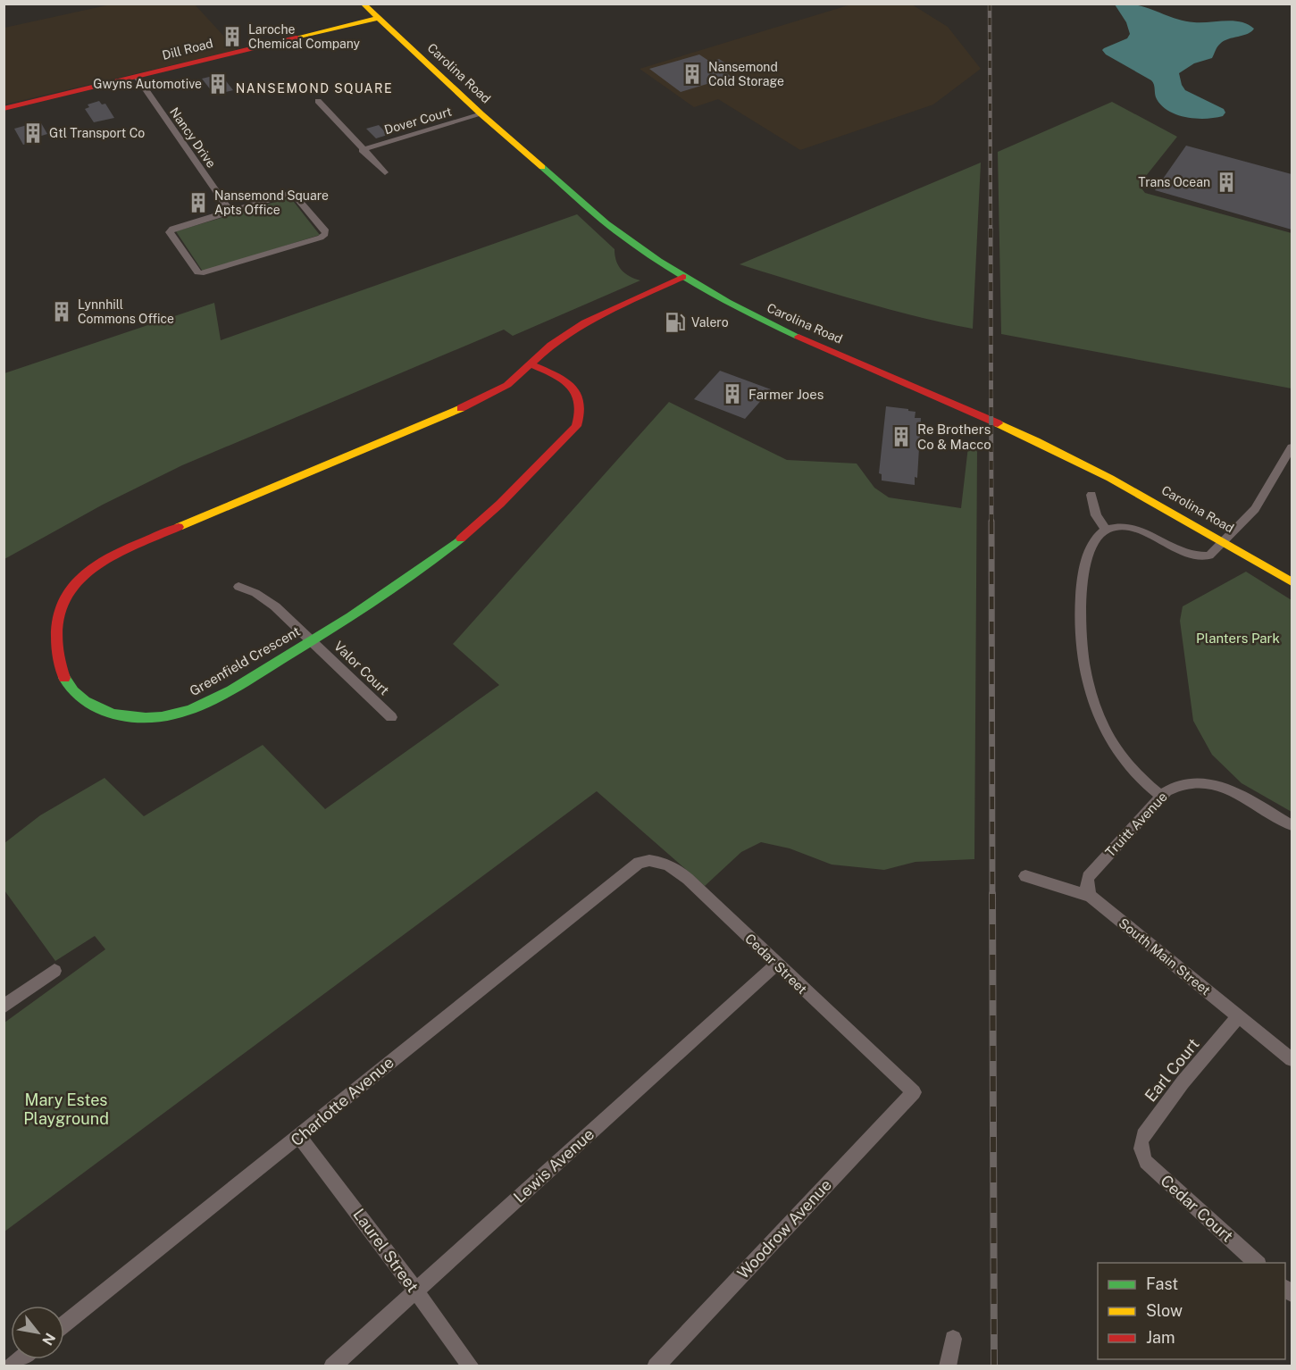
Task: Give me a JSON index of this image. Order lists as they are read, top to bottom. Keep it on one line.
{"streets":{"street":["Dill Road","Carolina Road","Dover Court","Nancy Drive","Greenfield Crescent","Valor Court","Truitt Avenue","South Main Street","Cedar Street","Earl Court","Charlotte Avenue","Lewis Avenue","Cedar Court","Woodrow Avenue","Laurel Street"]},"crossings":[["Dill Road","Carolina Road"],["Dill Road","Nancy Drive"],["Carolina Road","Dover Court"],["Carolina Road","Greenfield Crescent"],["Greenfield Crescent","Valor Court"],["Truitt Avenue","South Main Street"],["South Main Street","Earl Court"],["Cedar Street","Charlotte Avenue"],["Cedar Street","Lewis Avenue"],["Cedar Street","Woodrow Avenue"],["Earl Court","Cedar Court"],["Charlotte Avenue","Laurel Street"],["Lewis Avenue","Laurel Street"]],"districts":["NANSEMOND SQUARE"],"parks":["Planters Park","Mary Estes Playground"],"places":{"building":["Laroche Chemical Company","Nansemond Cold Storage","Gwyns Automotive","Gtl Transport Co","Trans Ocean","Nansemond Square Apts Office","Lynnhill Commons Office","Farmer Joes","Re Brothers Co & Macco"],"fuel station":["Valero"]},"legend":["Fast","Slow","Jam"],"north":"bottom right"}
